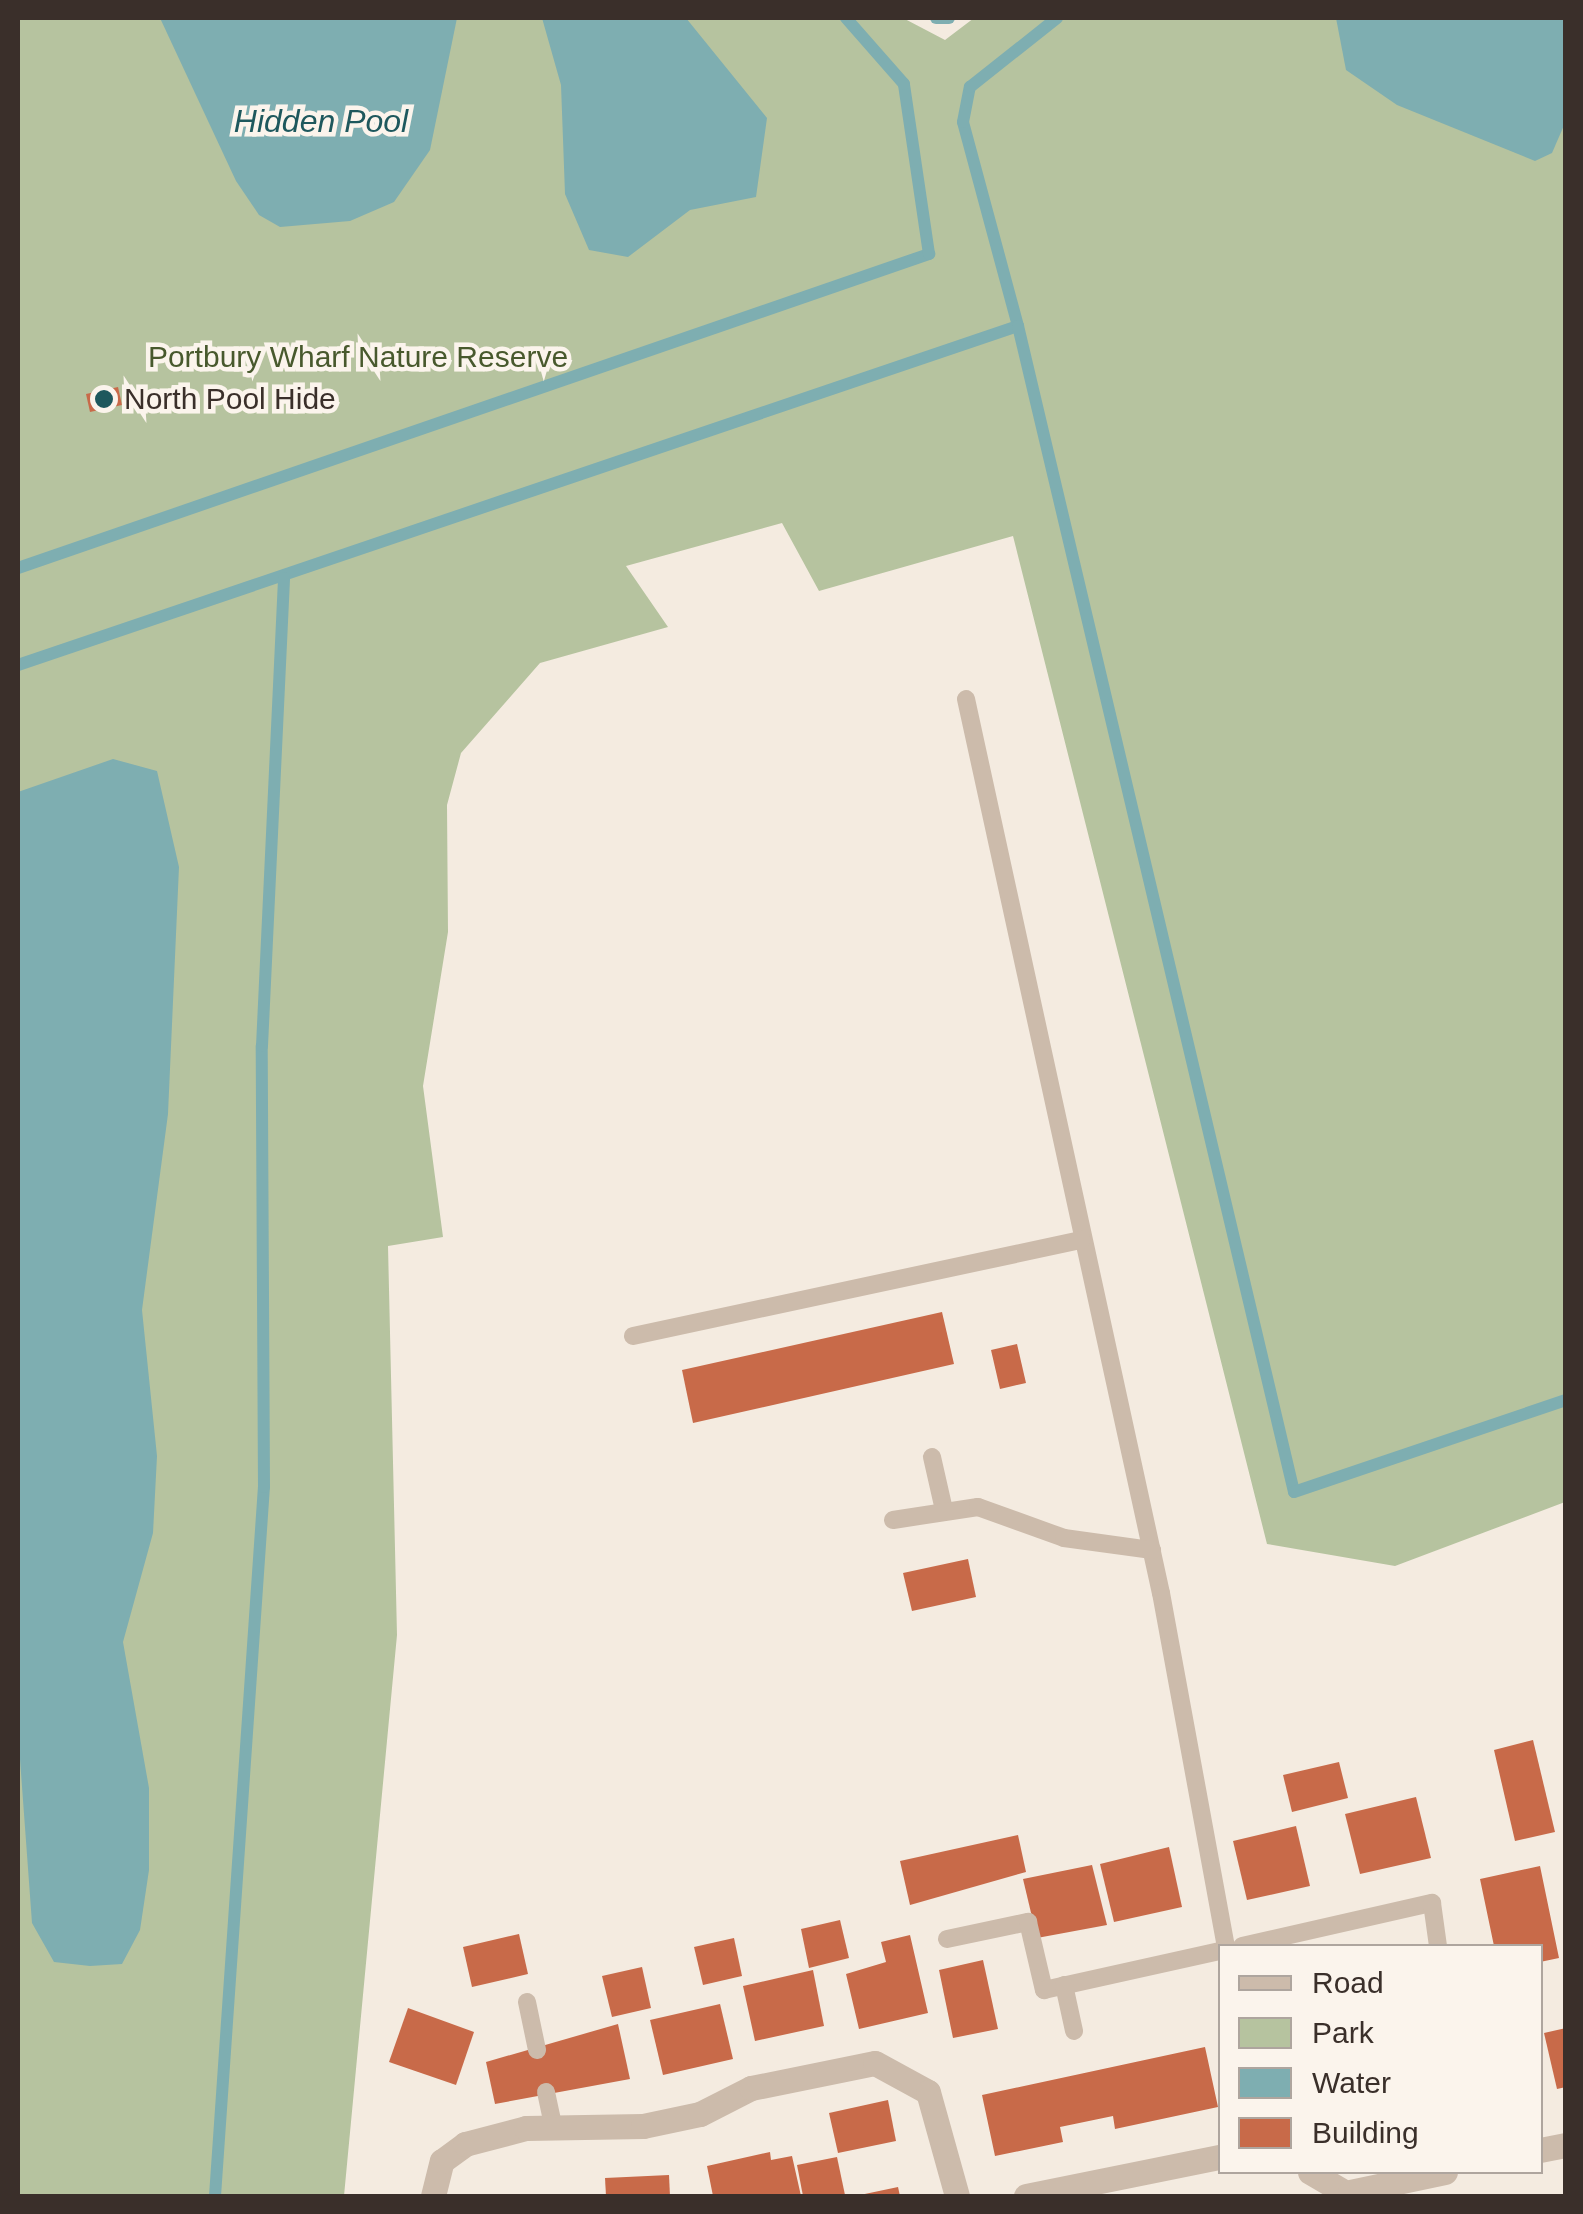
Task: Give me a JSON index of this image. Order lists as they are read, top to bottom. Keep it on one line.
{"water":["Hidden Pool"],"parks":["Portbury Wharf Nature Reserve"],"places":["North Pool Hide"],"legend":["Road","Park","Water","Building"]}
